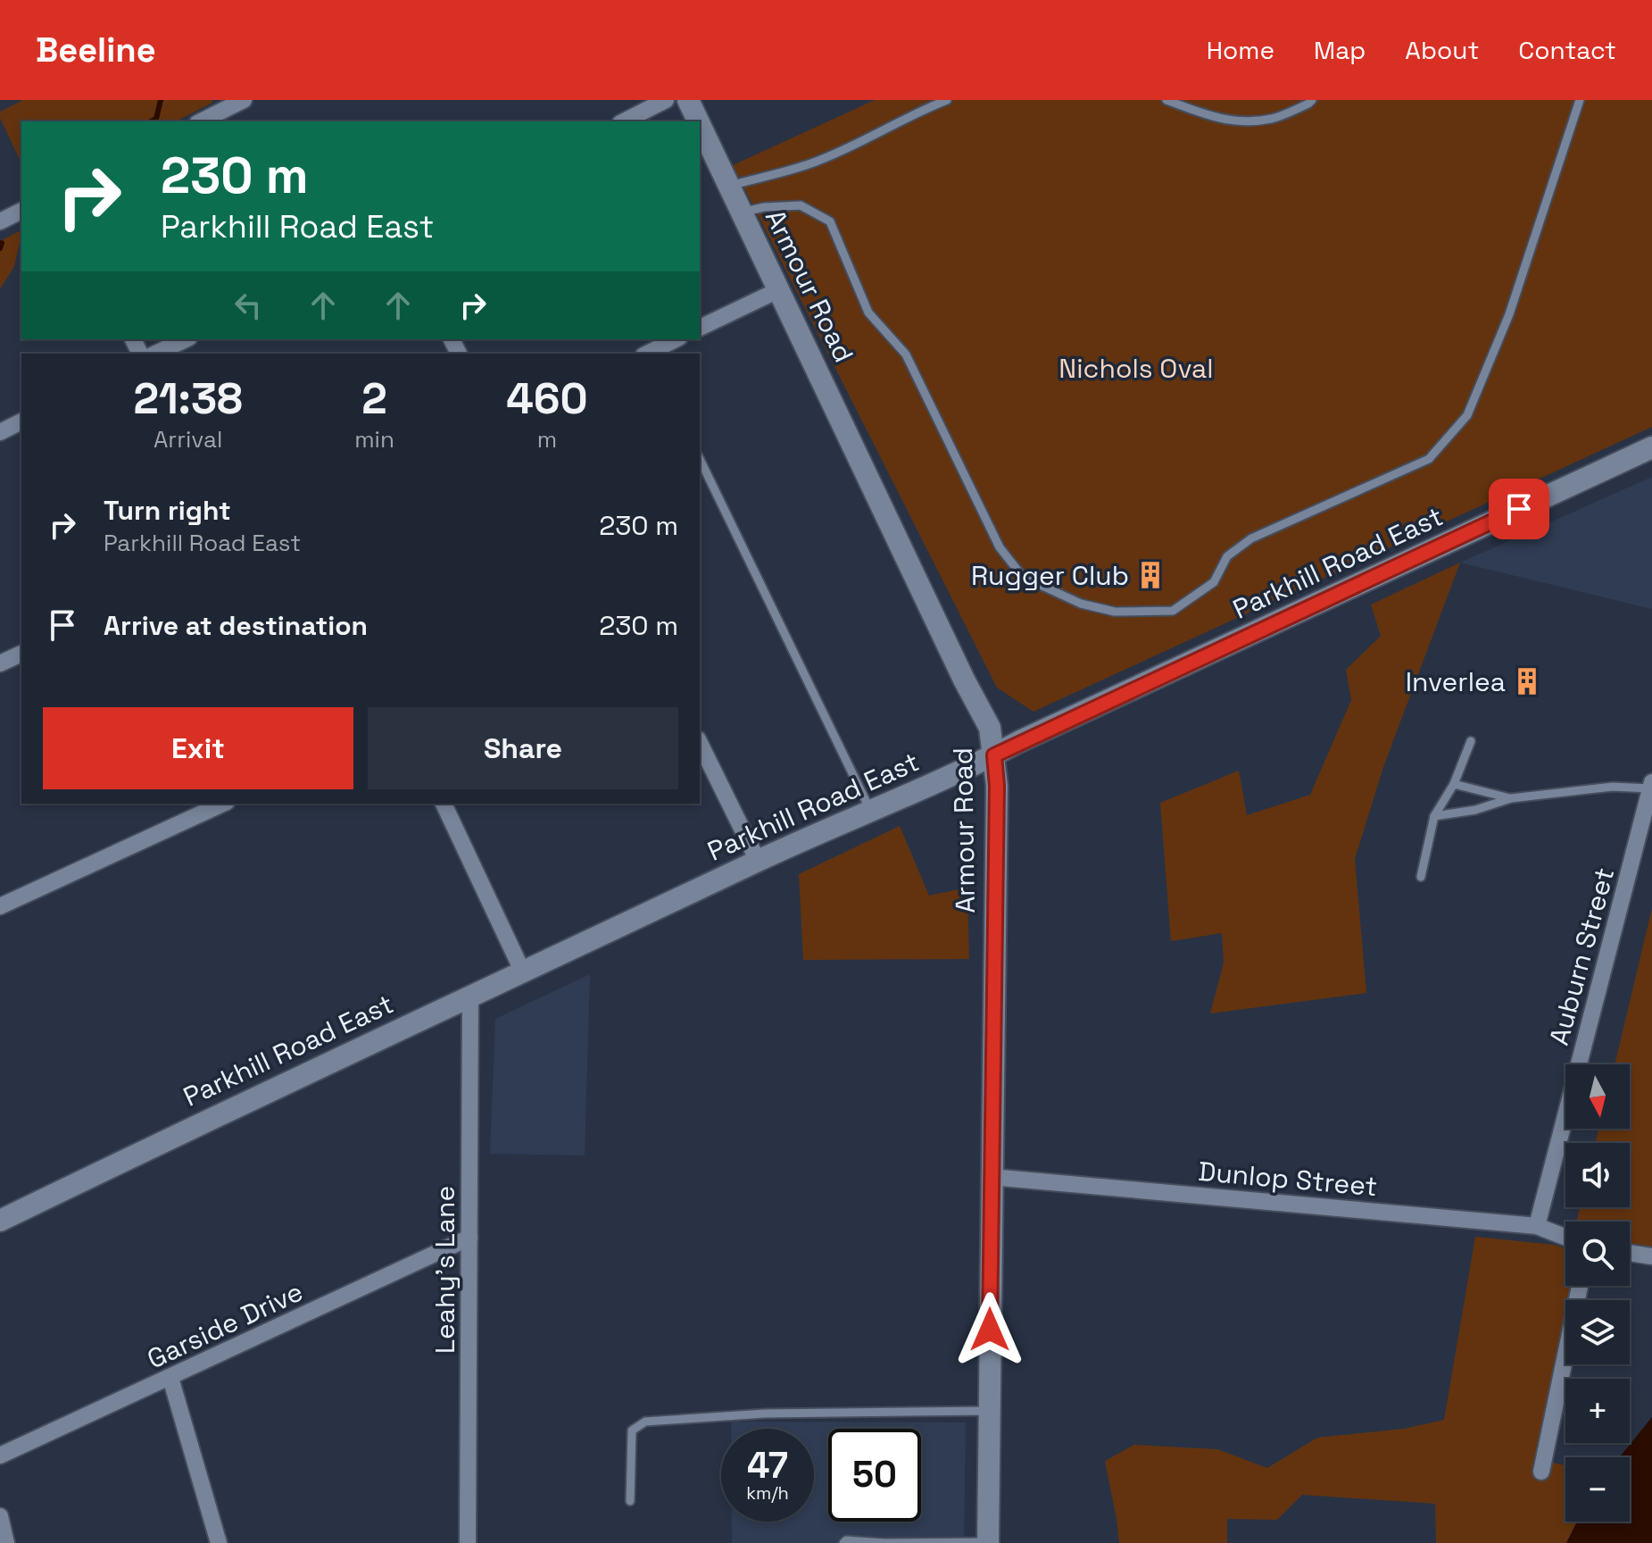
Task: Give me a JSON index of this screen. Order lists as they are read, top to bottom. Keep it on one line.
{"streets":{"main road":["Armour Road","Parkhill Road East"],"street":["Auburn Street","Dunlop Street","Leahy's Lane","Garside Drive"]},"crossings":[["Armour Road","Parkhill Road East"],["Armour Road","Dunlop Street"],["Parkhill Road East","Leahy's Lane"],["Auburn Street","Dunlop Street"],["Leahy's Lane","Garside Drive"]],"parks":["Nichols Oval"],"places":{"building":["Rugger Club","Inverlea"]},"north":"bottom","page":{"header":"Beeline","nav":["Home","Map","About","Contact"],"turn":["230 m","Parkhill Road East"],"eta":["21:38","Arrival","2","min","460","m"],"list":[{"name":"Turn right","note":"Parkhill Road East","value":"230 m"},{"name":"Arrive at destination","value":"230 m"}],"buttons":["Exit","Share"],"map_buttons":["+","−"],"speed":"47 km/h","limit":"50"}}
